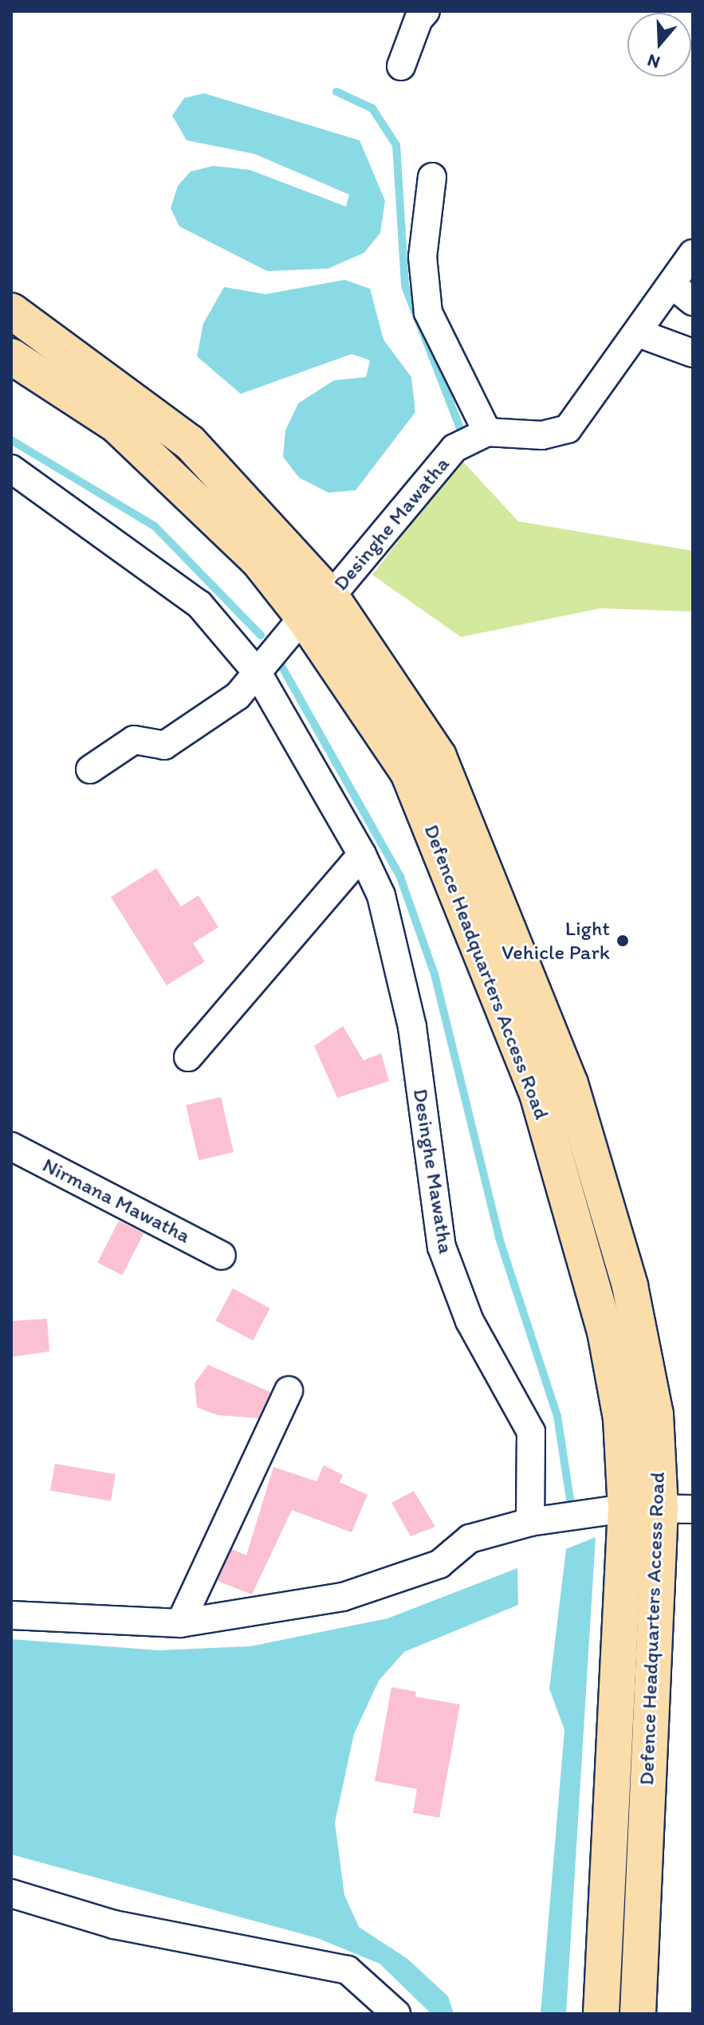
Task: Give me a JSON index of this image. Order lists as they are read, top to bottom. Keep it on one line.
{"streets":{"main road":["Defence Headquarters Access Road"],"street":["Desinghe Mawatha","Nirmana Mawatha"]},"crossings":[["Desinghe Mawatha","Defence Headquarters Access Road"]],"places":["Light Vehicle Park"],"north":"bottom"}
